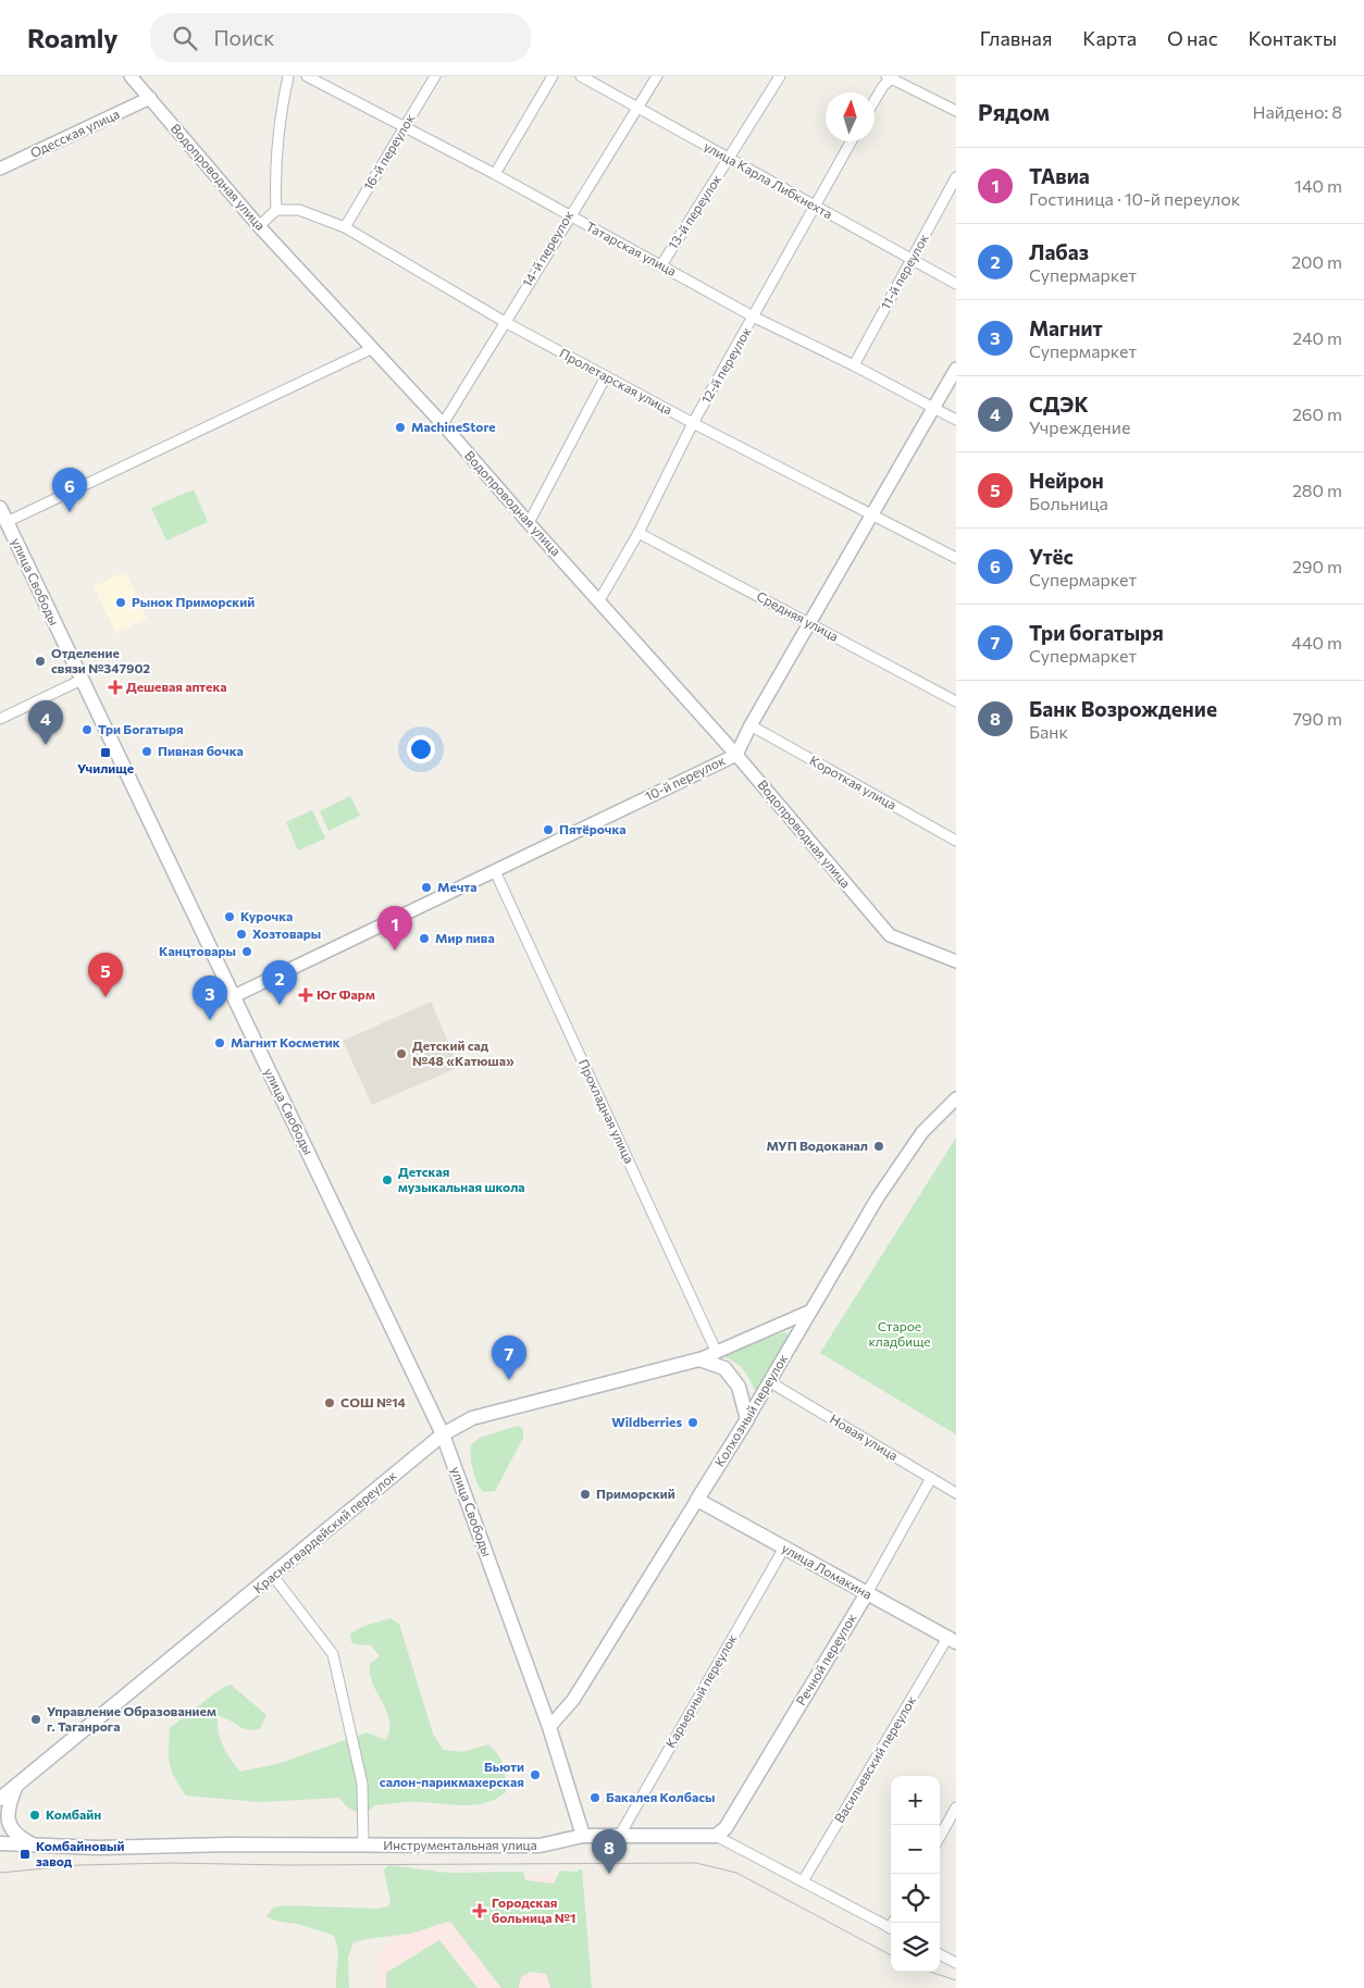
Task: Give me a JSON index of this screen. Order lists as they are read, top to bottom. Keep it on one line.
{"streets":{"main road":["улица Свободы","Колхозный переулок","Красногвардейский переулок","улица Ломакина","Речной переулок","Инструментальная улица"],"street":["Одесская улица","16-й переулок","Водопроводная улица","улица Карла Либкнехта","13-й переулок","14-й переулок","Татарская улица","11-й переулок","12-й переулок","Пролетарская улица","Средняя улица","10-й переулок","Короткая улица","Прохладная улица","Новая улица","Карьерный переулок","Васильевский переулок"]},"crossings":[["Одесская улица","Водопроводная улица"],["16-й переулок","Татарская улица"],["16-й переулок","Пролетарская улица"],["Водопроводная улица","14-й переулок"],["Водопроводная улица","12-й переулок"],["Водопроводная улица","10-й переулок"],["улица Карла Либкнехта","13-й переулок"],["улица Карла Либкнехта","14-й переулок"],["улица Карла Либкнехта","11-й переулок"],["улица Карла Либкнехта","12-й переулок"],["13-й переулок","Татарская улица"],["14-й переулок","Татарская улица"],["14-й переулок","Пролетарская улица"],["Татарская улица","11-й переулок"],["Татарская улица","12-й переулок"],["Татарская улица","10-й переулок"],["12-й переулок","Пролетарская улица"],["12-й переулок","Средняя улица"],["Пролетарская улица","10-й переулок"],["улица Свободы","10-й переулок"],["улица Свободы","Колхозный переулок"],["улица Свободы","Красногвардейский переулок"],["улица Свободы","Инструментальная улица"],["Средняя улица","10-й переулок"],["10-й переулок","Короткая улица"],["10-й переулок","Прохладная улица"],["Прохладная улица","Красногвардейский переулок"],["Колхозный переулок","Новая улица"],["Колхозный переулок","Красногвардейский переулок"],["Колхозный переулок","улица Ломакина"],["Новая улица","Речной переулок"],["улица Ломакина","Речной переулок"],["улица Ломакина","Карьерный переулок"],["улица Ломакина","Васильевский переулок"],["Речной переулок","Инструментальная улица"],["Карьерный переулок","Инструментальная улица"],["Васильевский переулок","Инструментальная улица"]],"parks":["Старое кладбище"],"places":{"other":["MachineStore","Рынок Приморский","Отделение связи №347902","Три Богатыря","Пивная бочка","Пятёрочка","Мечта","Курочка","Хозтовары","Мир пива","Канцтовары","Магнит Косметик","Детский сад №48 «Катюша»","МУП Водоканал","Детская музыкальная школа","СОШ №14","Wildberries","Приморский","Управление Образованием г. Таганрога","Бьюти салон-парикмахерская","Бакалея Колбасы","Комбайн"],"health":["Дешевая аптека","Юг Фарм","Городская больница №1"],"transit":["Училище","Комбайновый завод"]},"north":"top","page":{"header":"Roamly","search":"Поиск","nav":["Главная","Карта","О нас","Контакты"],"heading":["Рядом","Найдено: 8"],"list":[{"mark":"1","name":"ТАвиа","note":"Гостиница · 10-й переулок","value":"140 m"},{"mark":"2","name":"Лабаз","note":"Супермаркет","value":"200 m"},{"mark":"3","name":"Магнит","note":"Супермаркет","value":"240 m"},{"mark":"4","name":"СДЭК","note":"Учреждение","value":"260 m"},{"mark":"5","name":"Нейрон","note":"Больница","value":"280 m"},{"mark":"6","name":"Утёс","note":"Супермаркет","value":"290 m"},{"mark":"7","name":"Три богатыря","note":"Супермаркет","value":"440 m"},{"mark":"8","name":"Банк Возрождение","note":"Банк","value":"790 m"}],"pins":["6","4","1","5","2","3","7","8"],"map_buttons":["+","−"]}}
